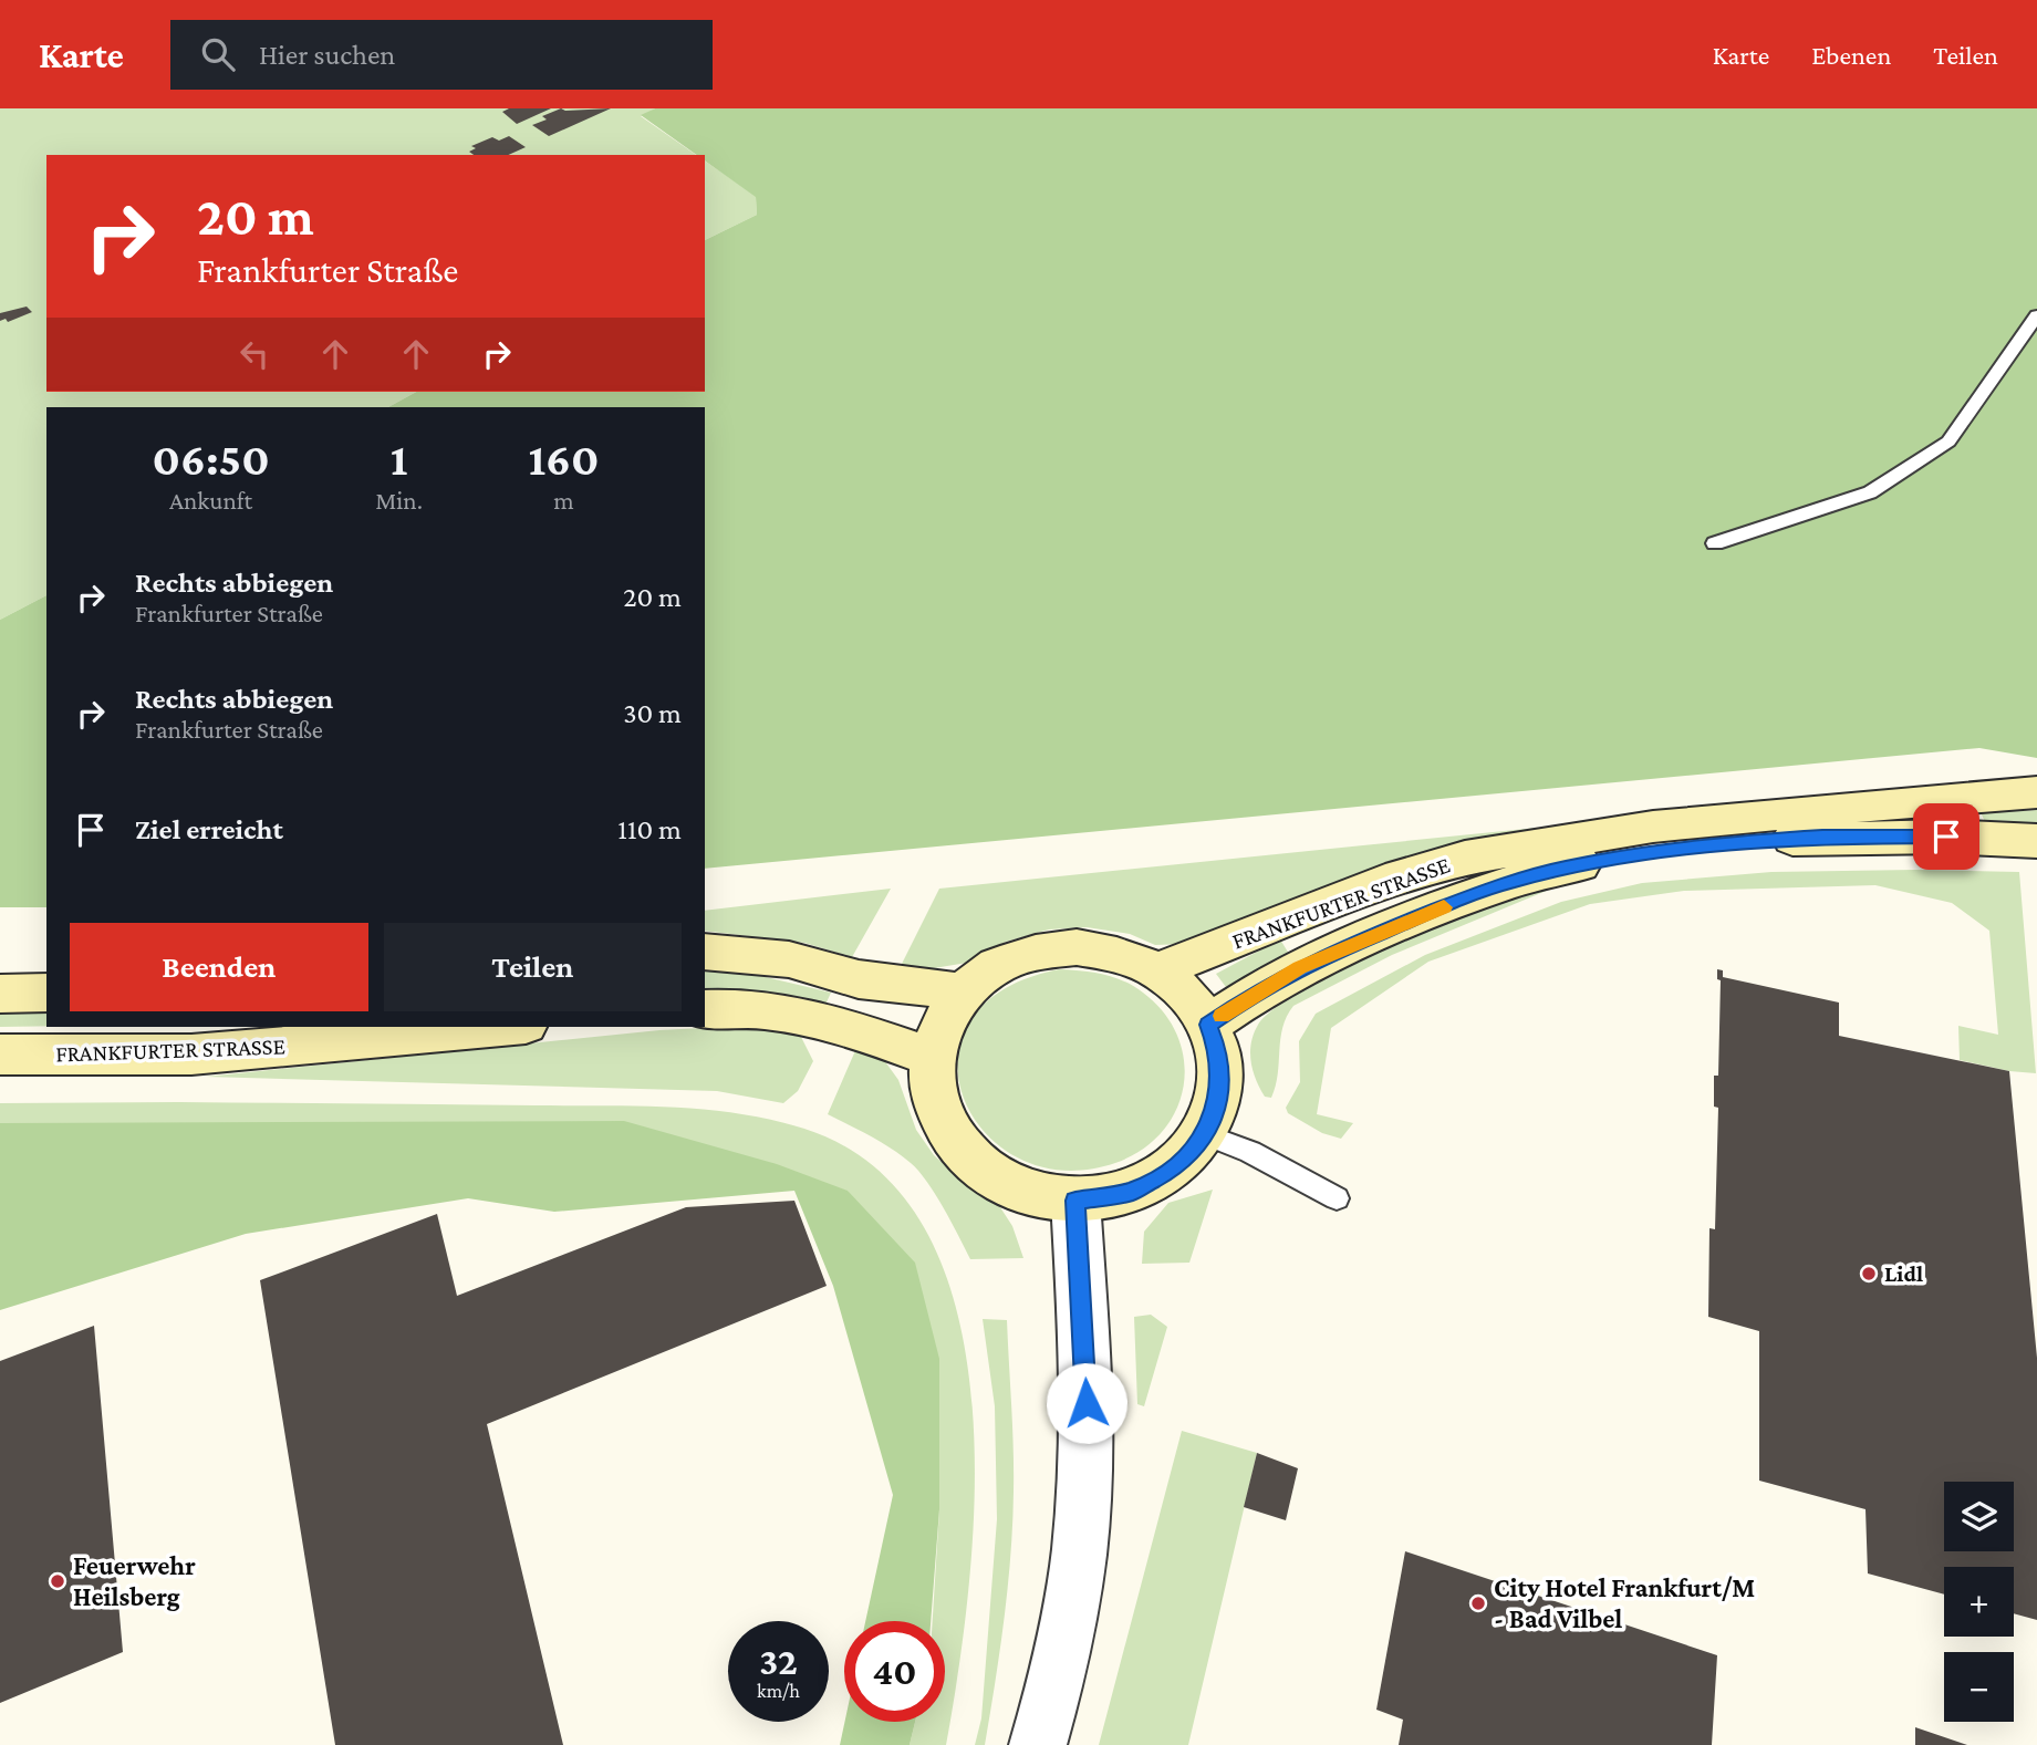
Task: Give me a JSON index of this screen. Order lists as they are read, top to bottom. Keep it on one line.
{"streets":{"main road":["FRANKFURTER STRASSE"]},"places":["Lidl","Feuerwehr Heilsberg","City Hotel Frankfurt/M - Bad Vilbel"],"page":{"header":"Karte","search":"Hier suchen","nav":["Karte","Ebenen","Teilen"],"turn":["20 m","Frankfurter Straße"],"eta":["06:50","Ankunft","1","Min.","160","m"],"list":[{"name":"Rechts abbiegen","note":"Frankfurter Straße","value":"20 m"},{"name":"Rechts abbiegen","note":"Frankfurter Straße","value":"30 m"},{"name":"Ziel erreicht","value":"110 m"}],"buttons":["Beenden","Teilen"],"map_buttons":["+","−"],"speed":"32 km/h","limit":"40"}}
